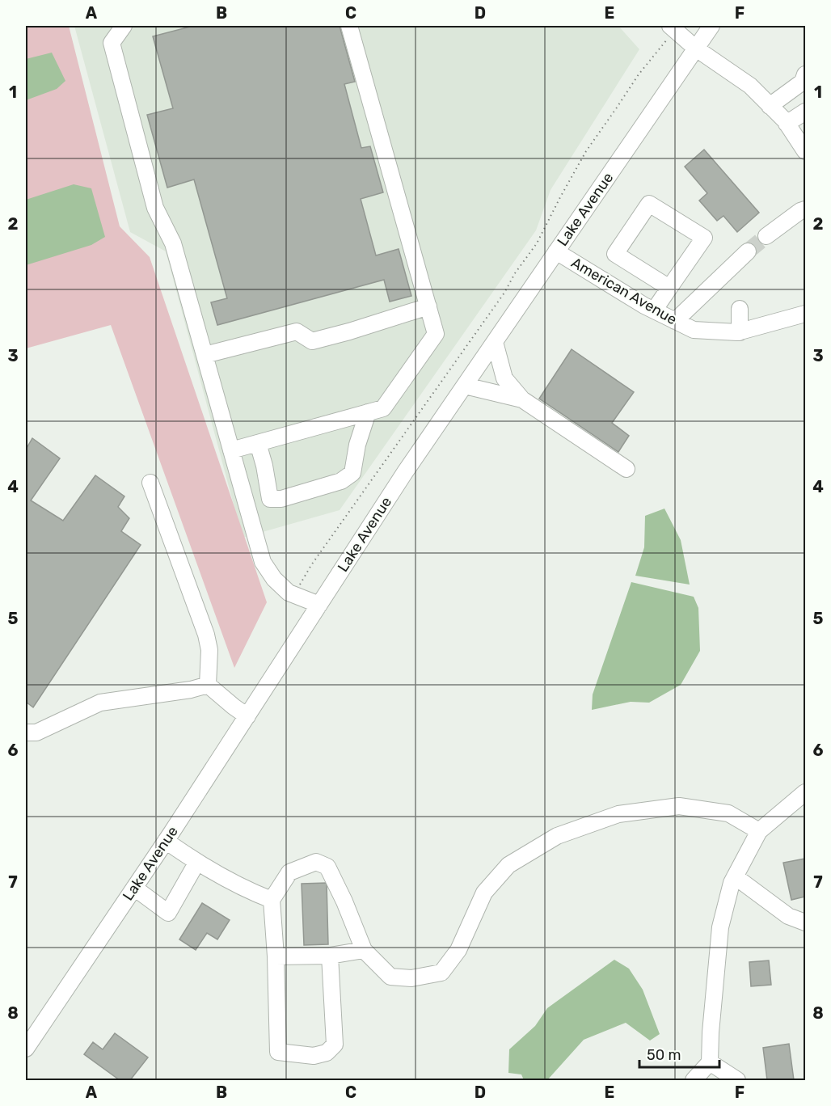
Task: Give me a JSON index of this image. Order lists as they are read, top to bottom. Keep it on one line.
{"streets":{"street":["Lake Avenue","American Avenue"]},"crossings":[["Lake Avenue","American Avenue"]],"scale_bar":"50 m","grid":{"columns":["A","B","C","D","E","F"],"rows":["1","2","3","4","5","6","7","8"]}}
